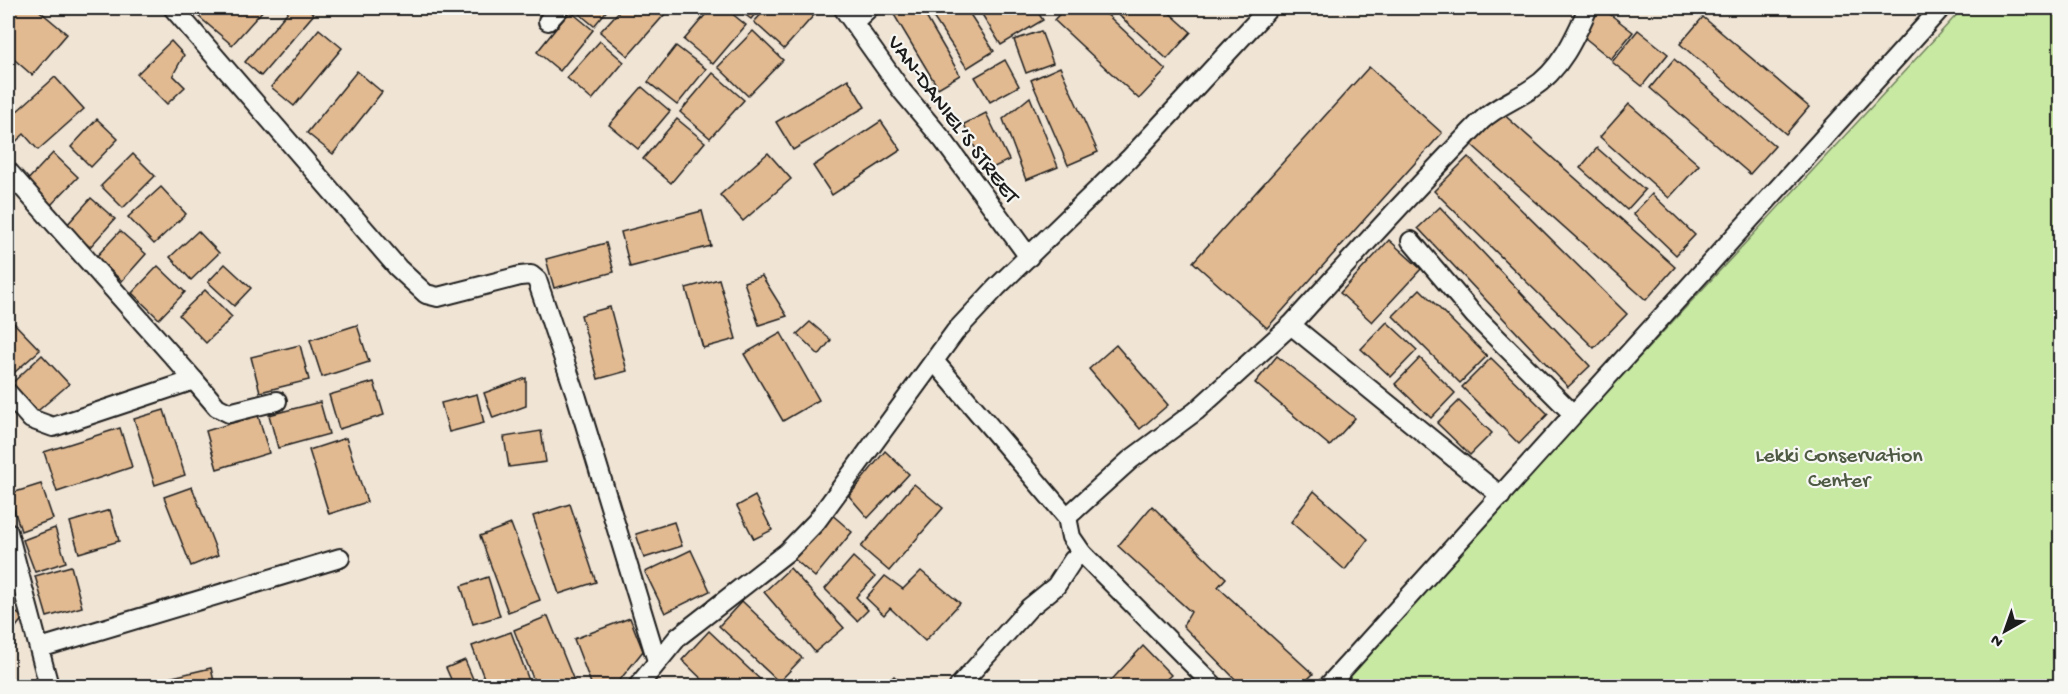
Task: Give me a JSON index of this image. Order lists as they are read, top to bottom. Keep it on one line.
{"streets":{"street":["VAN-DANIEL’S STREET"]},"parks":["Lekki Conservation Center"],"north":"bottom left"}
